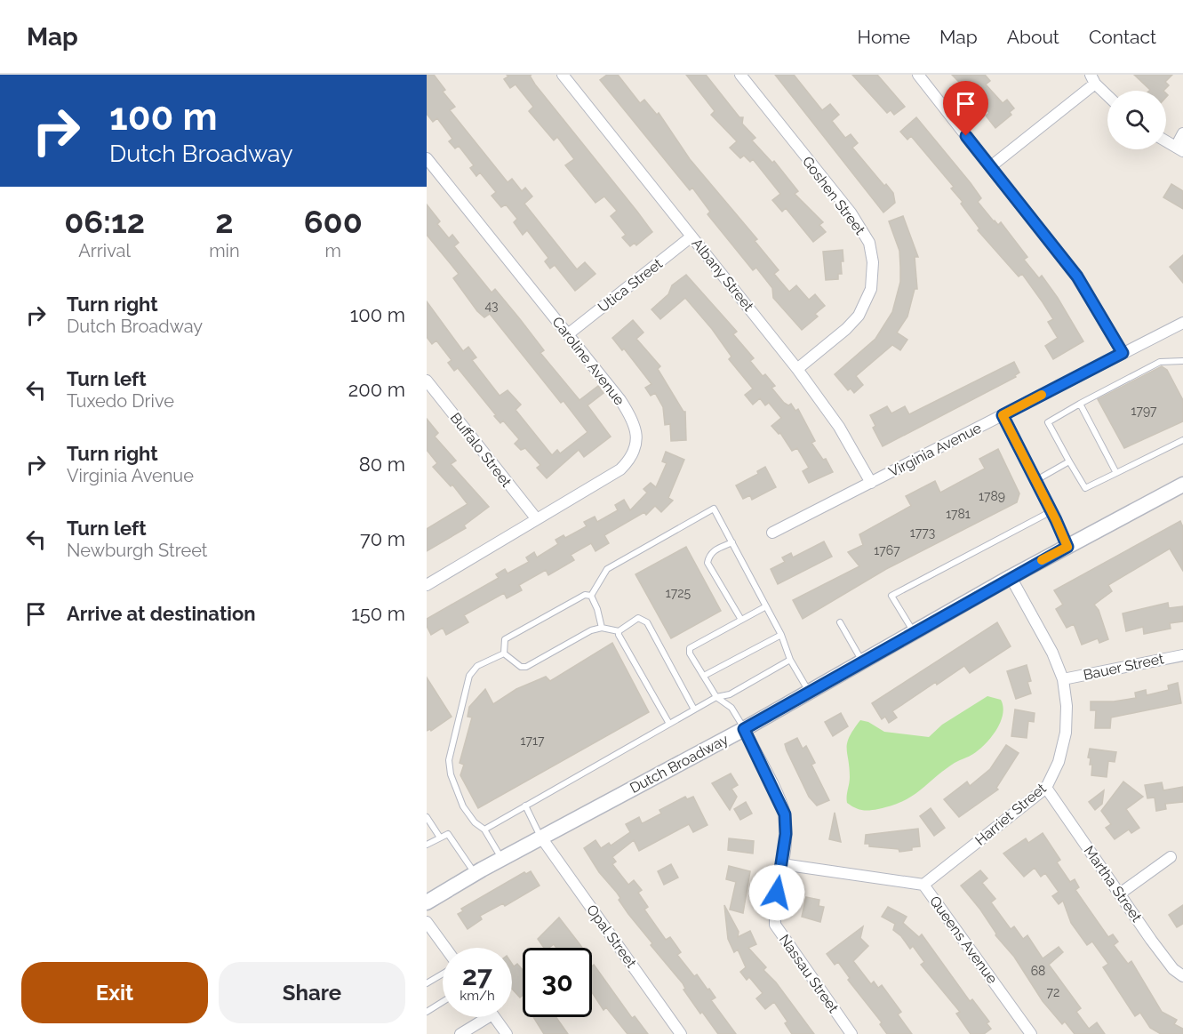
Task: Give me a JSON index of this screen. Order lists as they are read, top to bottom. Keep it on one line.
{"streets":{"main road":["Dutch Broadway"],"street":["Goshen Street","Albany Street","Utica Street","Caroline Avenue","Buffalo Street","Virginia Avenue","Bauer Street","Harriet Street","Martha Street","Opal Street","Queens Avenue","Nassau Street"]},"crossings":[["Goshen Street","Albany Street"],["Albany Street","Utica Street"],["Albany Street","Virginia Avenue"],["Utica Street","Caroline Avenue"],["Caroline Avenue","Buffalo Street"],["Bauer Street","Harriet Street"],["Dutch Broadway","Harriet Street"],["Dutch Broadway","Opal Street"],["Dutch Broadway","Nassau Street"],["Harriet Street","Martha Street"],["Harriet Street","Queens Avenue"],["Queens Avenue","Nassau Street"]],"house_numbers":["43","1797","1789","1781","1773","1767","1725","1717","68","72"],"page":{"header":"Map","nav":["Home","Map","About","Contact"],"turn":["100 m","Dutch Broadway"],"eta":["06:12","Arrival","2","min","600","m"],"list":[{"name":"Turn right","note":"Dutch Broadway","value":"100 m"},{"name":"Turn left","note":"Tuxedo Drive","value":"200 m"},{"name":"Turn right","note":"Virginia Avenue","value":"80 m"},{"name":"Turn left","note":"Newburgh Street","value":"70 m"},{"name":"Arrive at destination","value":"150 m"}],"speed":"27 km/h","limit":"30","buttons":["Exit","Share"]}}
